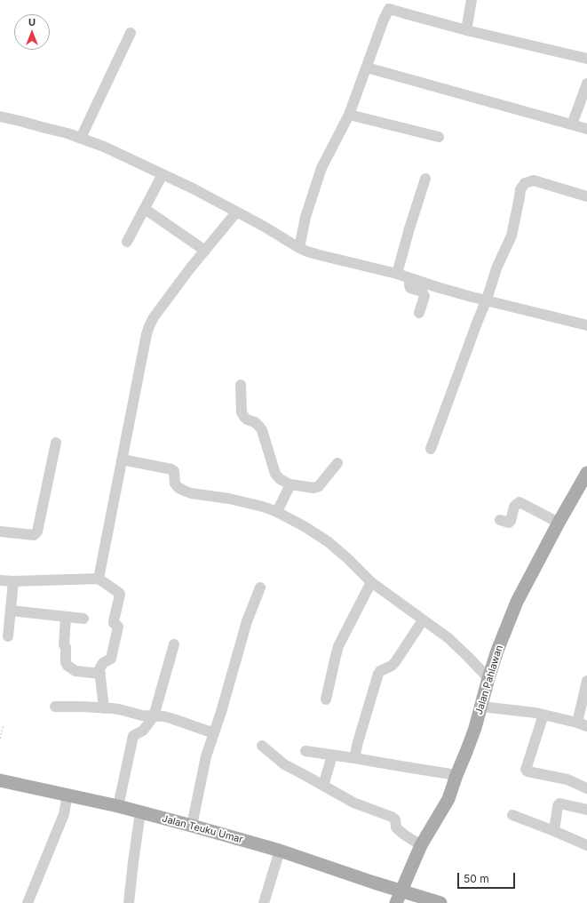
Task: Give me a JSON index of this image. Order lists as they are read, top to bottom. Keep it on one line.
{"streets":{"main road":["Jalan Pahlawan","Jalan Teuku Umar"]},"crossings":[["Jalan Pahlawan","Jalan Teuku Umar"]],"scale_bar":"50 m","north":"top"}
